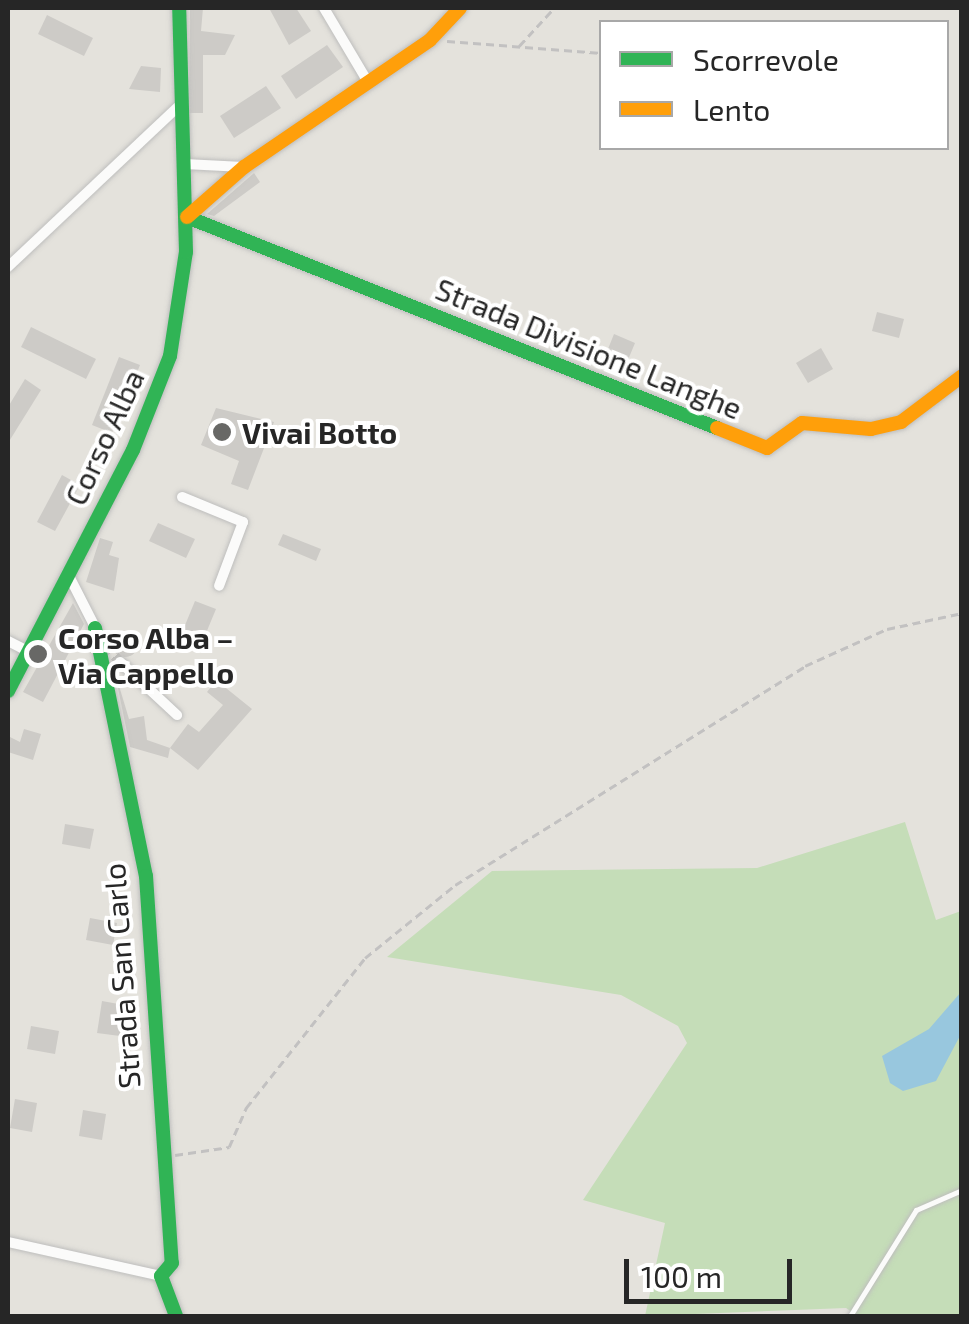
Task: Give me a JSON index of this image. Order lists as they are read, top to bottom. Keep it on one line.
{"streets":{"street":["Strada Divisione Langhe","Corso Alba","Strada San Carlo"]},"crossings":[["Strada Divisione Langhe","Corso Alba"],["Corso Alba","Strada San Carlo"]],"places":["Vivai Botto","Corso Alba – Via Cappello"],"legend":["Scorrevole","Lento"],"scale_bar":"100 m"}
